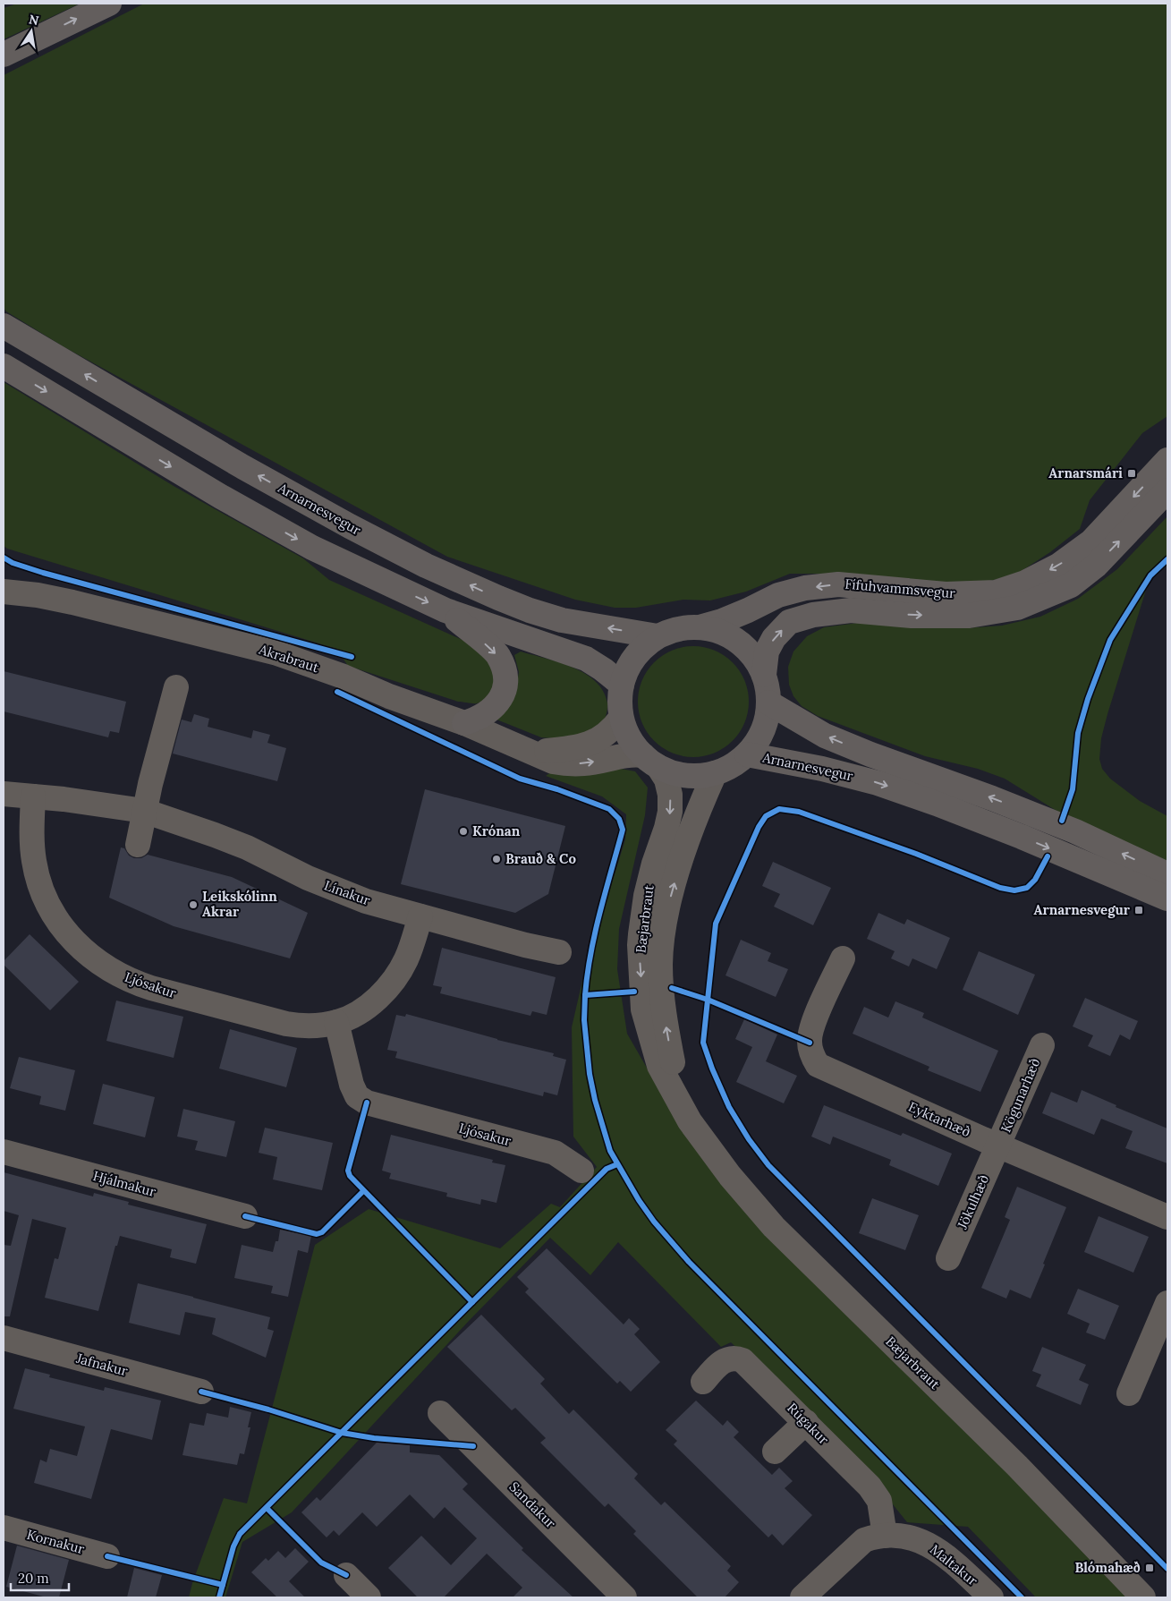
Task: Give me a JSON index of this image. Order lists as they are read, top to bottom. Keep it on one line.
{"streets":{"main road":["Arnarnesvegur","Fífuhvammsvegur"],"street":["Akrabraut","Línakur","Bæjarbraut","Ljósakur","Kögunarhæð","Eyktarhæð","Hjálmakur","Jökulhæð","Jafnakur","Rúgakur","Sandakur","Kornakur","Maltakur"]},"crossings":[["Arnarnesvegur","Fífuhvammsvegur"],["Arnarnesvegur","Akrabraut"],["Arnarnesvegur","Bæjarbraut"],["Fífuhvammsvegur","Akrabraut"],["Fífuhvammsvegur","Bæjarbraut"],["Akrabraut","Bæjarbraut"],["Línakur","Ljósakur"],["Kögunarhæð","Eyktarhæð"],["Kögunarhæð","Jökulhæð"],["Eyktarhæð","Jökulhæð"],["Rúgakur","Maltakur"]],"places":{"transit":["Arnarsmári","Arnarnesvegur","Blómahæð"],"other":["Krónan","Brauð & Co","Leikskólinn Akrar"]},"scale_bar":"20 m","north":"top"}
